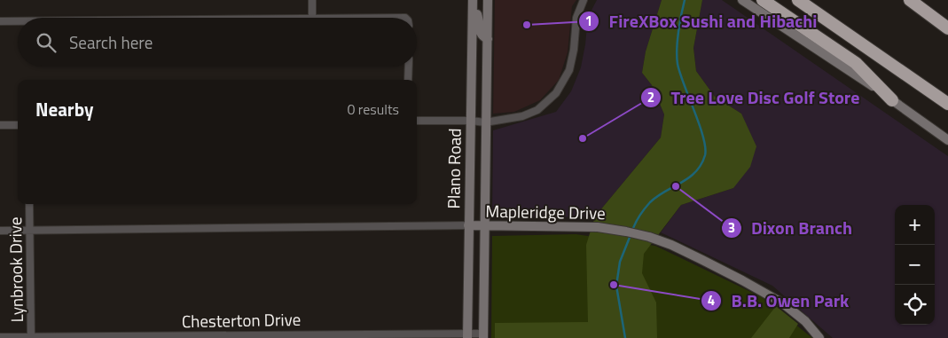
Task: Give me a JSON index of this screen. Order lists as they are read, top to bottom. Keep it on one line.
{"streets":{"main road":["Plano Road","Mapleridge Drive"],"street":["Lynbrook Drive","Chesterton Drive"]},"crossings":[["Plano Road","Mapleridge Drive"],["Plano Road","Chesterton Drive"],["Mapleridge Drive","Lynbrook Drive"],["Lynbrook Drive","Chesterton Drive"]],"places":["FireXBox Sushi and Hibachi","Tree Love Disc Golf Store","Dixon Branch","B.B. Owen Park"],"page":{"search":"Search here","heading":["Nearby","0 results"],"map_buttons":["+","−"]}}
